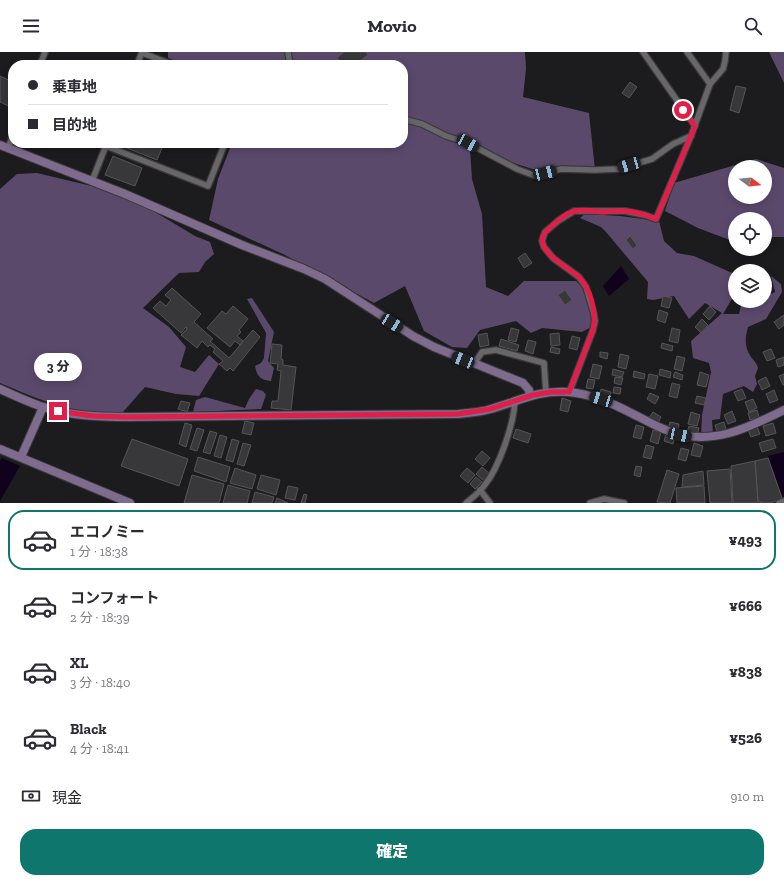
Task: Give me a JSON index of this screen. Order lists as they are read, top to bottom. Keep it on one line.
{"north":"right","page":{"header":"Movio","banner":["乗車地","目的地"],"bubble":"3 分","list":[{"name":"エコノミー","note":"1 分 · 18:38","value":"¥493"},{"name":"コンフォート","note":"2 分 · 18:39","value":"¥666"},{"name":"XL","note":"3 分 · 18:40","value":"¥838"},{"name":"Black","note":"4 分 · 18:41","value":"¥526"}],"pay":["現金","910 m"],"buttons":"確定"}}
